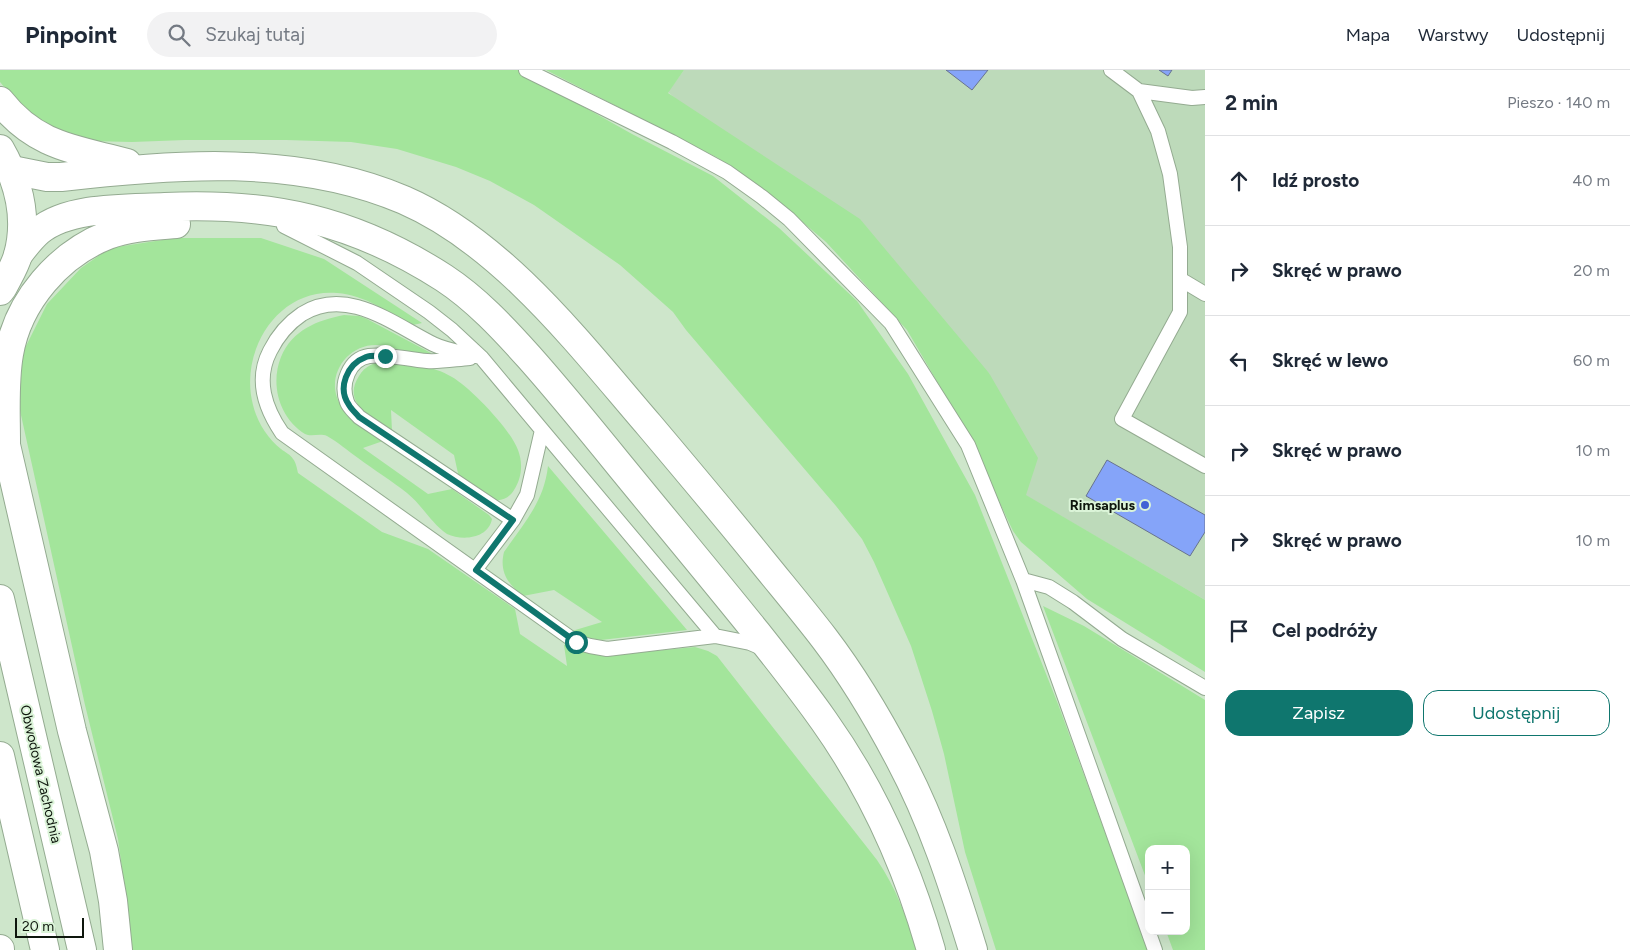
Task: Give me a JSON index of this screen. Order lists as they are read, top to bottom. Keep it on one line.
{"streets":{"main road":["Obwodowa Zachodnia"]},"places":["Rimsaplus"],"scale_bar":"20 m","page":{"header":"Pinpoint","search":"Szukaj tutaj","nav":["Mapa","Warstwy","Udostępnij"],"heading":["2 min","Pieszo · 140 m"],"list":[["Idź prosto","40 m"],["Skręć w prawo","20 m"],["Skręć w lewo","60 m"],["Skręć w prawo","10 m"],["Skręć w prawo","10 m"],"Cel podróży"],"buttons":["Zapisz","Udostępnij"],"map_buttons":["+","−"],"scale":"20 m"}}
